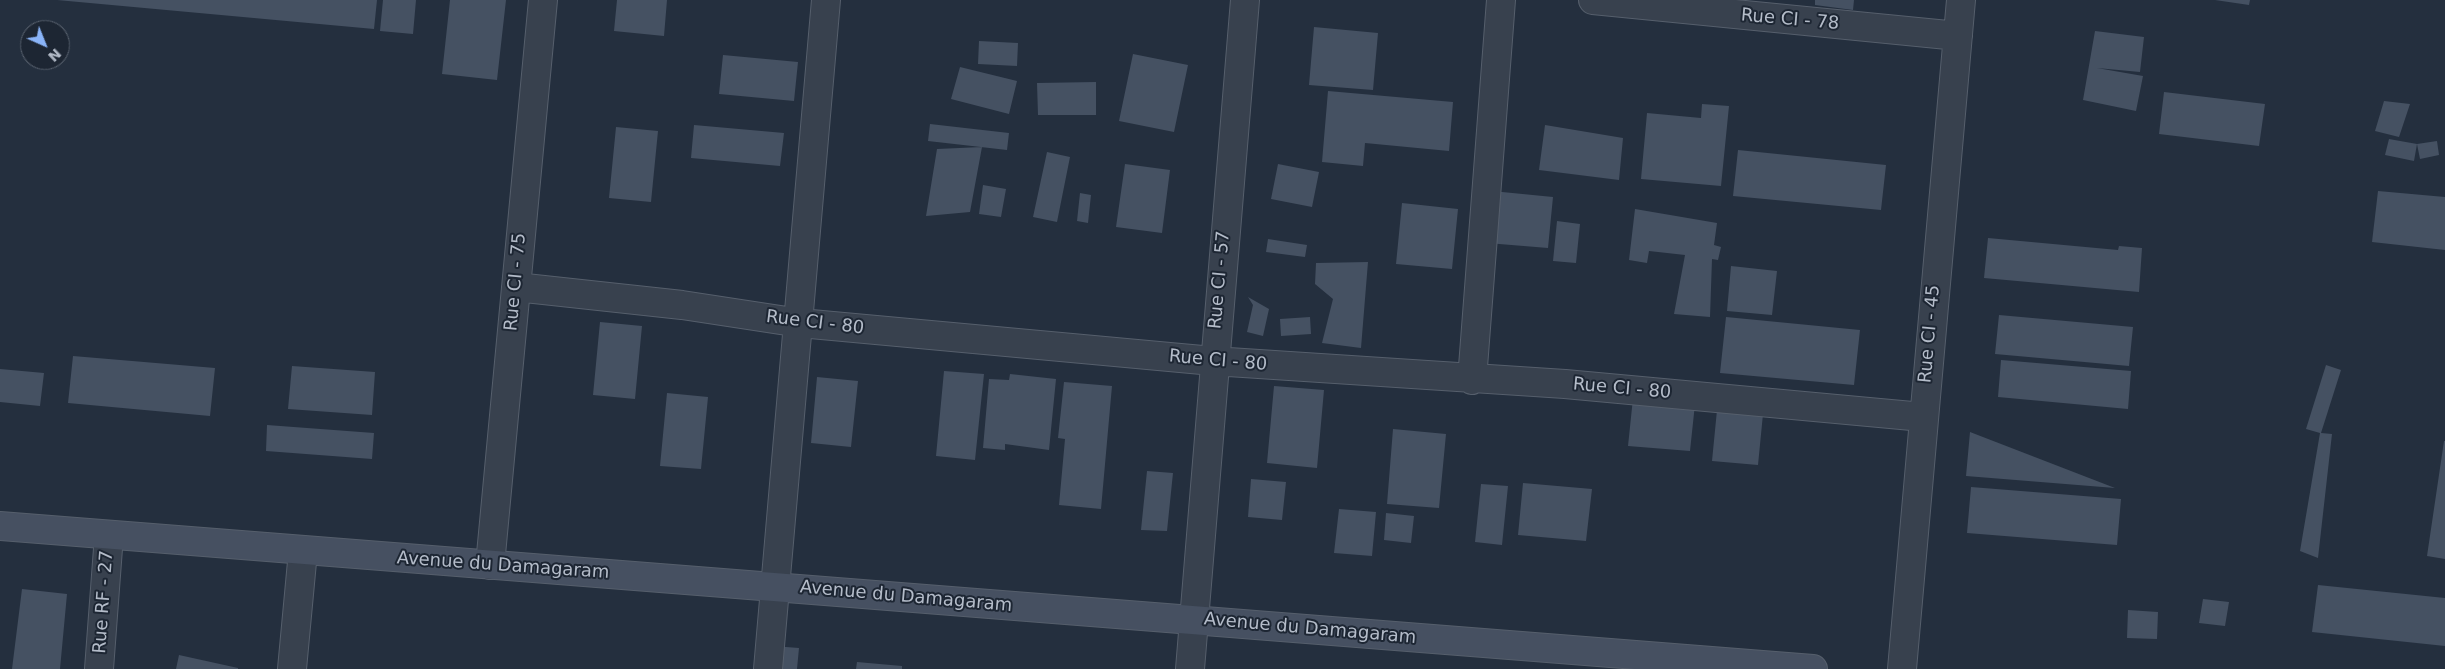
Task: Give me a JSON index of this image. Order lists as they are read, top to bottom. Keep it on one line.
{"streets":{"street":["Rue CI - 78","Rue CI - 57","Rue CI - 75","Rue CI - 80","Rue CI - 45","Avenue du Damagaram","Rue RF - 27"]},"crossings":[["Rue CI - 78","Rue CI - 45"],["Rue CI - 57","Rue CI - 80"],["Rue CI - 57","Avenue du Damagaram"],["Rue CI - 75","Rue CI - 80"],["Rue CI - 75","Avenue du Damagaram"],["Rue CI - 80","Rue CI - 45"],["Avenue du Damagaram","Rue RF - 27"]],"north":"bottom right"}
